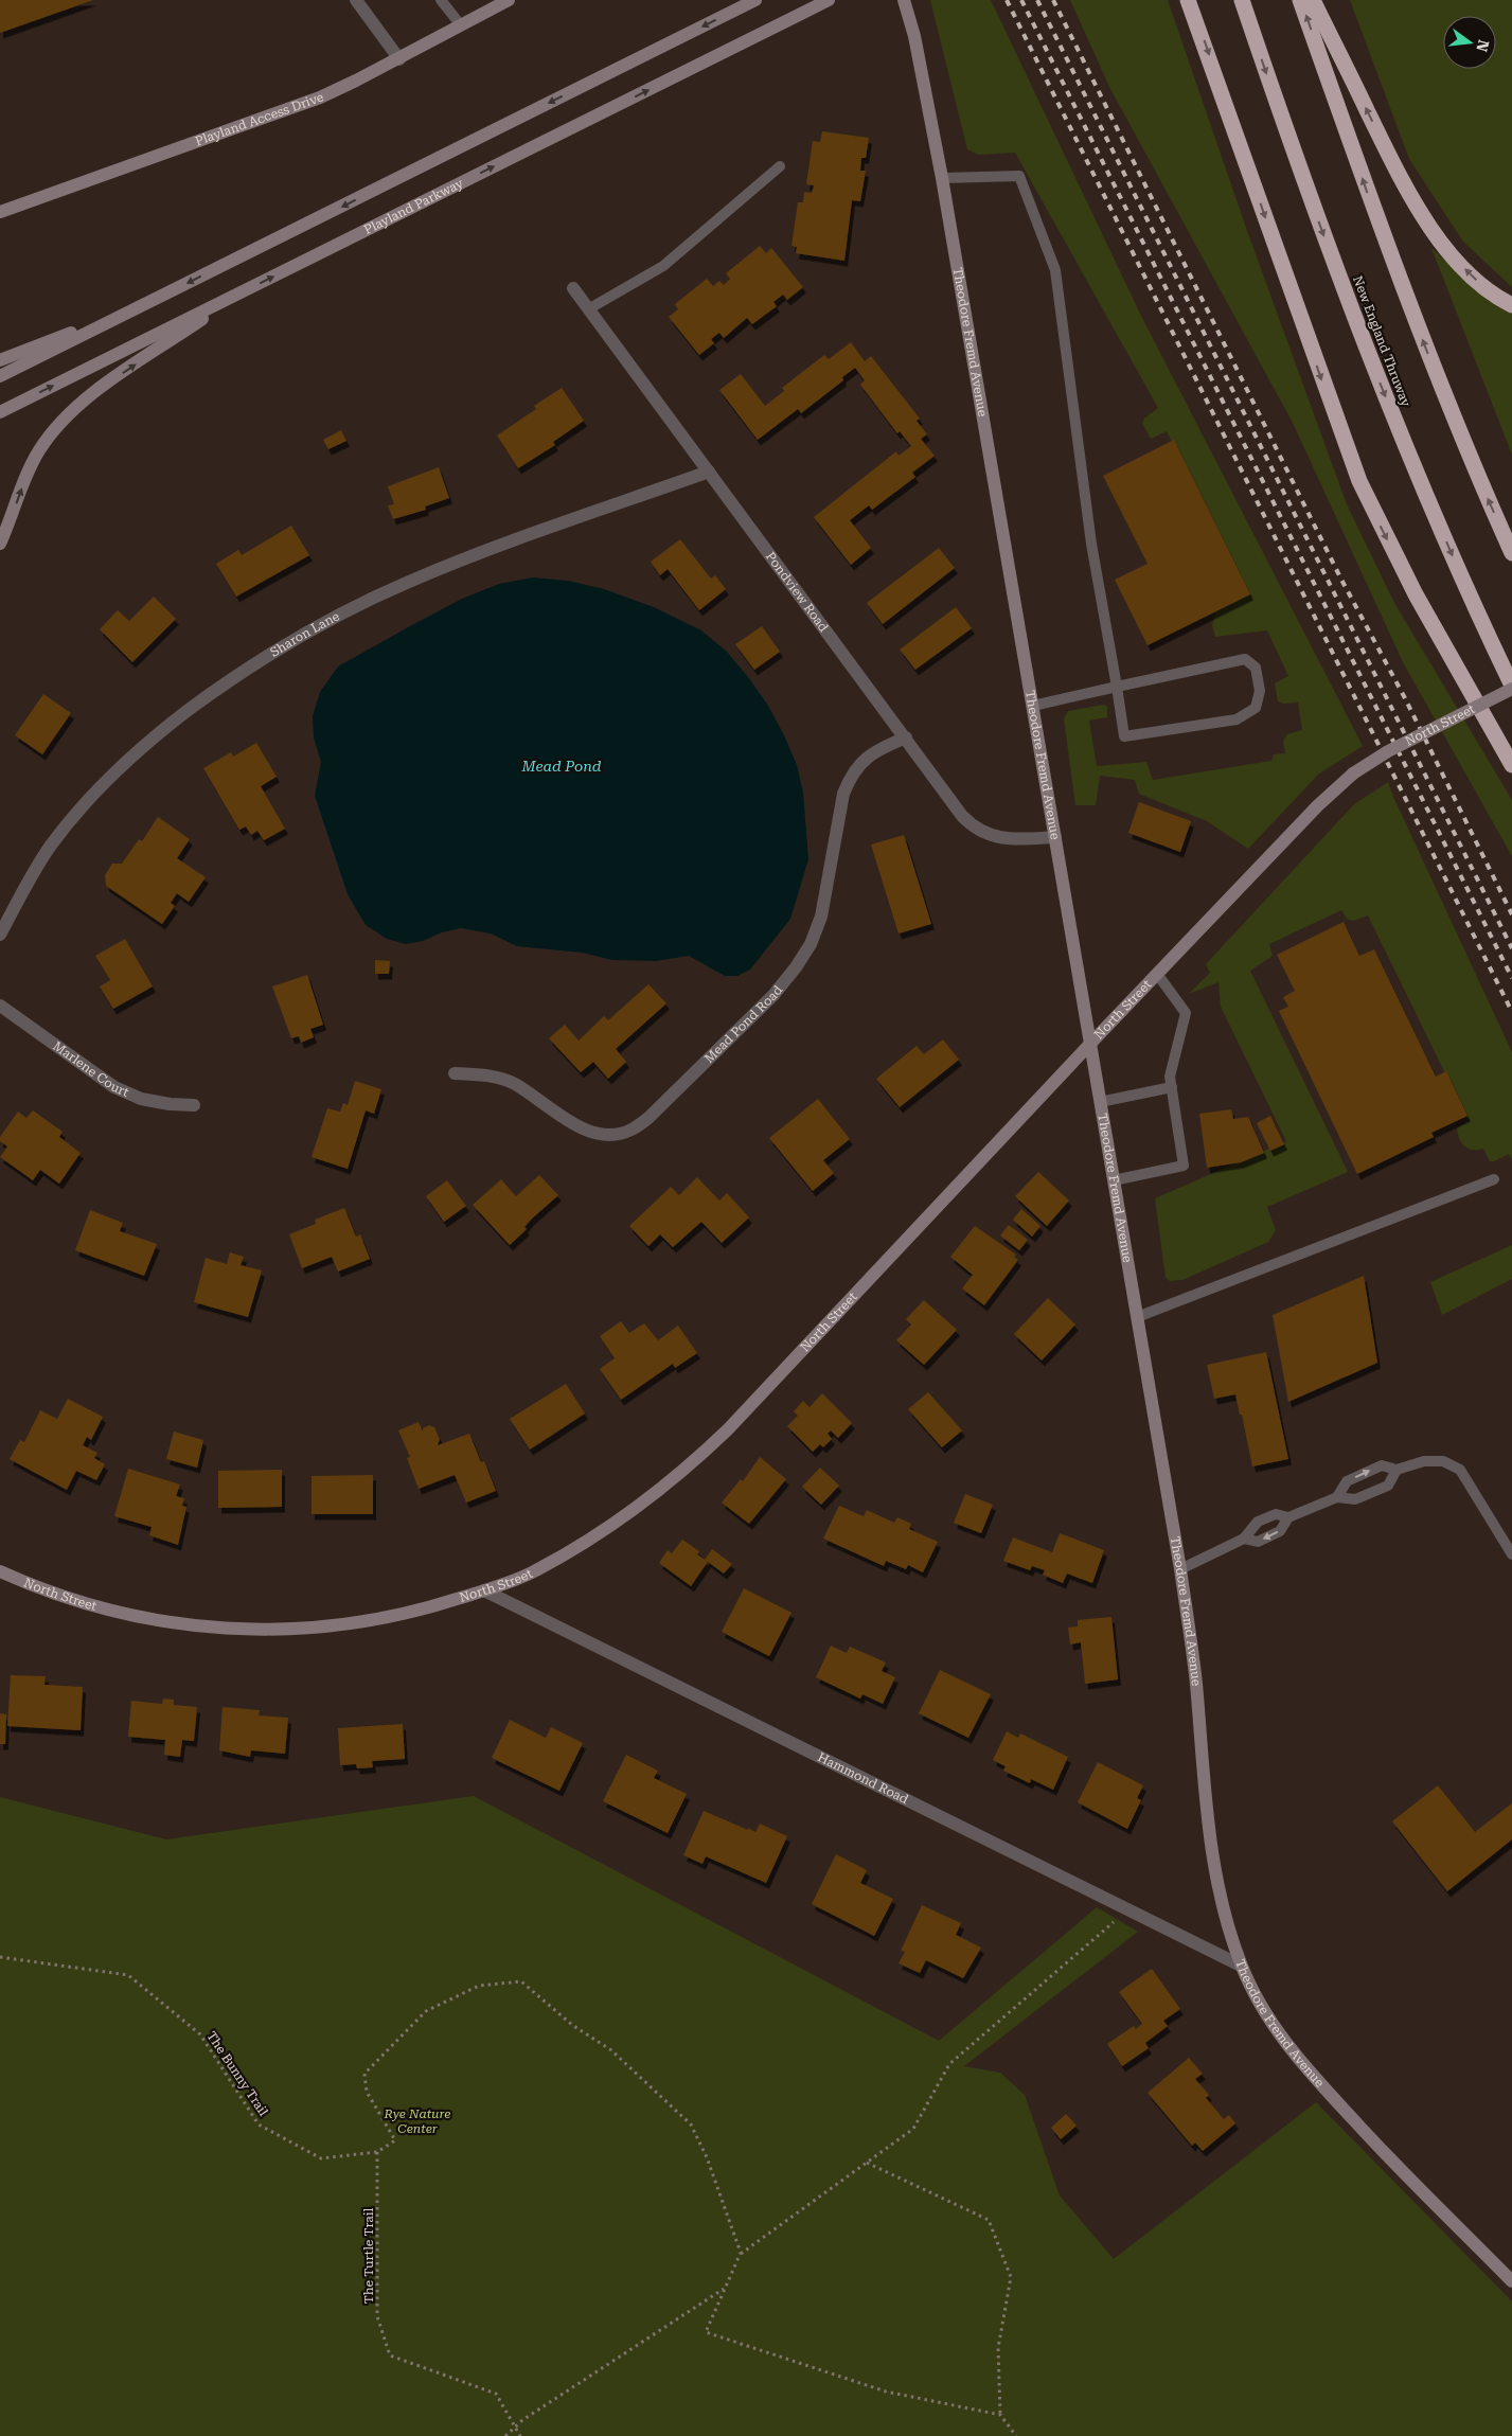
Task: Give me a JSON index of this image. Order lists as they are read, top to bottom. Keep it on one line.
{"streets":{"highway":["New England Thruway"],"street":["Playland Access Drive","Playland Parkway","Theodore Fremd Avenue","Pondview Road","Sharon Lane","North Street","Mead Pond Road","Marlene Court","Hammond Road"],"path":["The Bunny Trail","The Turtle Trail"]},"crossings":[["Theodore Fremd Avenue","Pondview Road"],["Theodore Fremd Avenue","North Street"],["Theodore Fremd Avenue","Hammond Road"],["Pondview Road","Sharon Lane"],["Pondview Road","Mead Pond Road"],["North Street","Hammond Road"],["The Bunny Trail","The Turtle Trail"]],"water":["Mead Pond"],"parks":["Rye Nature Center"],"north":"right"}
